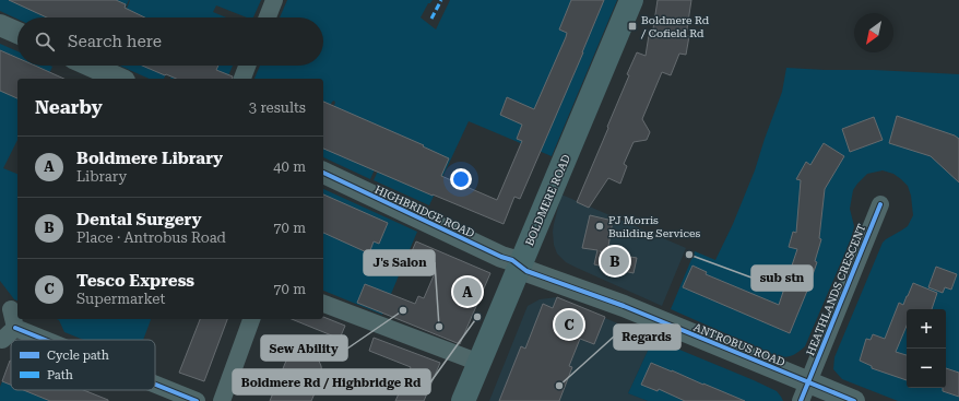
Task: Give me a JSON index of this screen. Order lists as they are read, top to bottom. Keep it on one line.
{"streets":{"main road":["BOLDMERE ROAD"],"street":["HIGHBRIDGE ROAD","HEATHLANDS CRESCENT","ANTROBUS ROAD"]},"crossings":[["BOLDMERE ROAD","HIGHBRIDGE ROAD"],["BOLDMERE ROAD","ANTROBUS ROAD"],["HIGHBRIDGE ROAD","ANTROBUS ROAD"],["HEATHLANDS CRESCENT","ANTROBUS ROAD"]],"places":{"transit":["Boldmere Rd / Cofield Rd"],"other":["PJ Morris Building Services","sub stn","Sew Ability","Boldmere Rd / Highbridge Rd","J's Salon","Regards"]},"legend":["Cycle path","Path"],"north":"bottom left","page":{"search":"Search here","heading":["Nearby","3 results"],"list":[{"mark":"A","name":"Boldmere Library","note":"Library","value":"40 m"},{"mark":"B","name":"Dental Surgery","note":"Place · Antrobus Road","value":"70 m"},{"mark":"C","name":"Tesco Express","note":"Supermarket","value":"70 m"}],"pins":["B","A","C"],"map_buttons":["+","−"]}}
